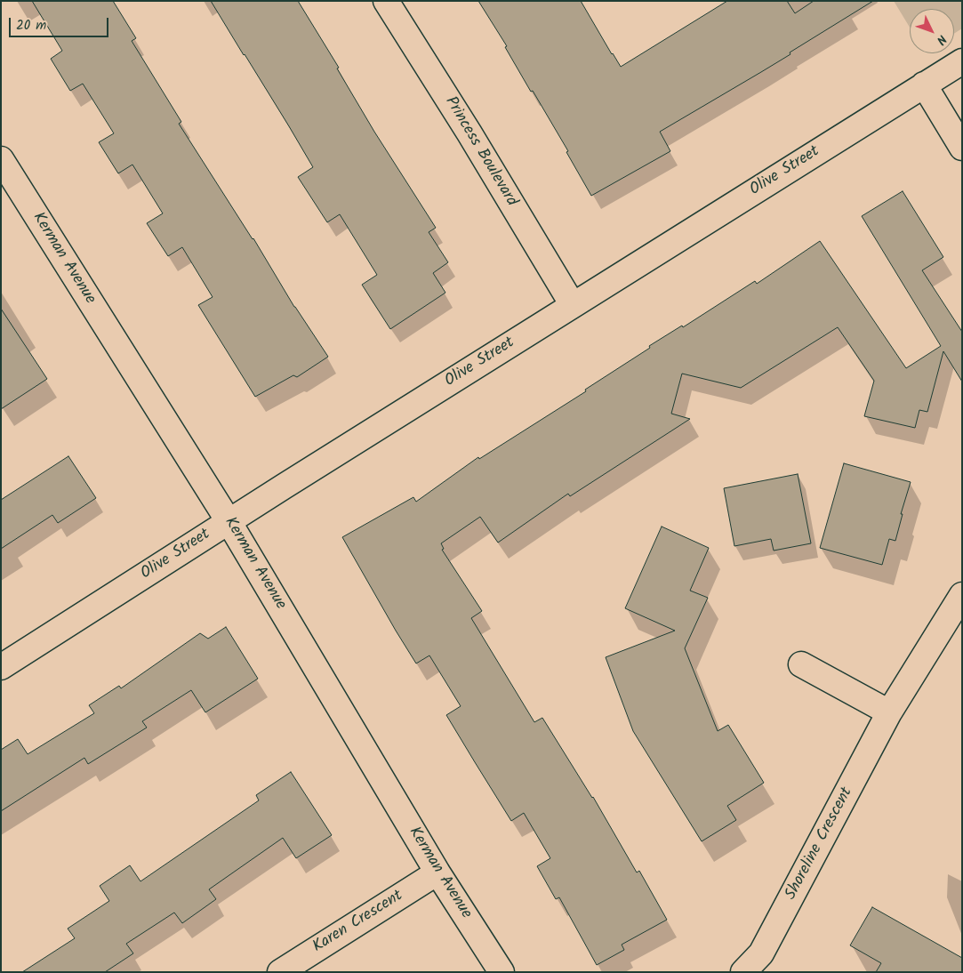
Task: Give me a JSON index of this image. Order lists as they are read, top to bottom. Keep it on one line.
{"streets":{"street":["Princess Boulevard","Olive Street","Kerman Avenue","Shoreline Crescent","Karen Crescent"]},"crossings":[["Princess Boulevard","Olive Street"],["Olive Street","Kerman Avenue"],["Kerman Avenue","Karen Crescent"]],"scale_bar":"20 m","north":"bottom right"}
